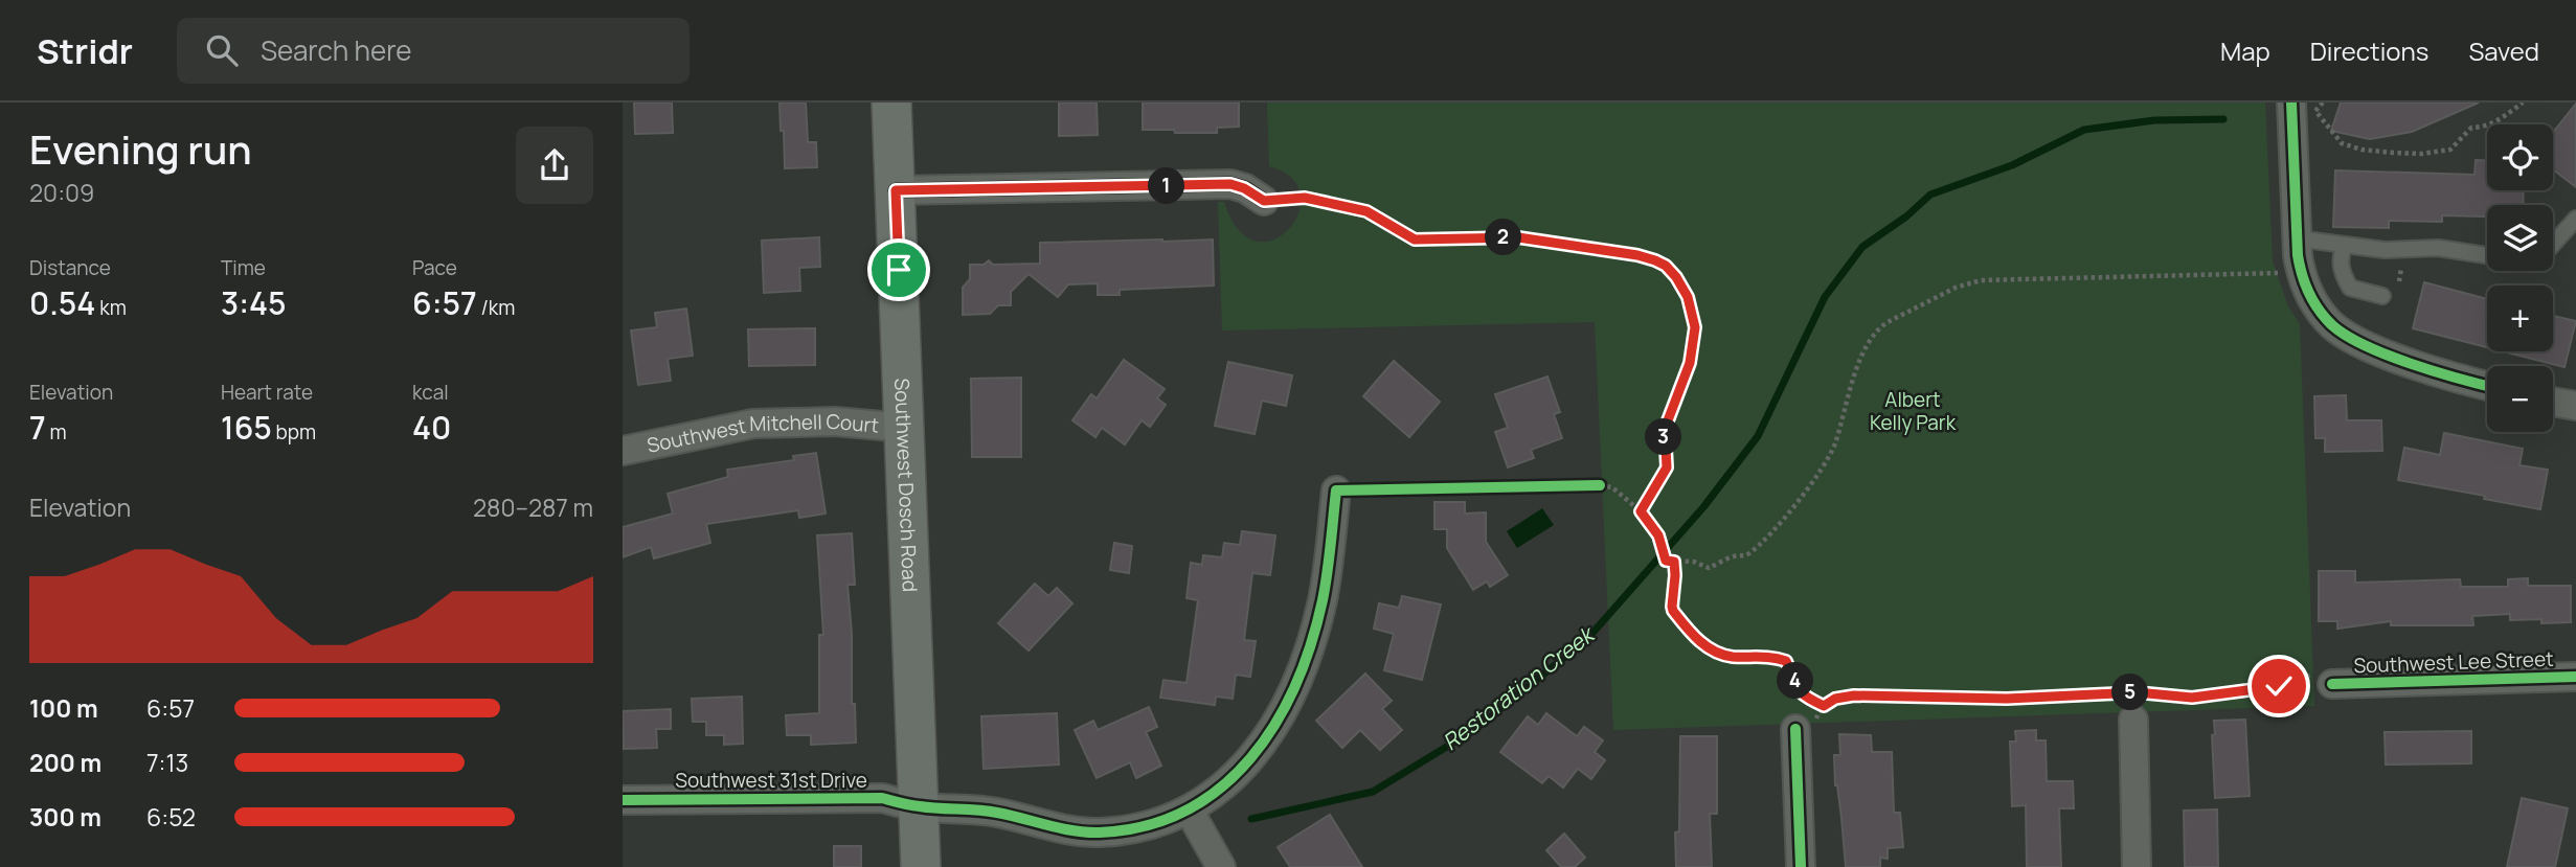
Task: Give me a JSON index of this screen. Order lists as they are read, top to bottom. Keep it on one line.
{"streets":{"street":["Southwest Mitchell Court","Southwest Dosch Road","Southwest Lee Street","Southwest 31st Drive"]},"crossings":[["Southwest Mitchell Court","Southwest Dosch Road"],["Southwest Dosch Road","Southwest 31st Drive"]],"water":["Restoration Creek"],"parks":["Albert Kelly Park"],"page":{"header":"Stridr","search":"Search here","nav":["Map","Directions","Saved"],"heading":["Evening run","20:09"],"map_buttons":["+","−"],"pins":["1","2","3","4","5"],"stats":[["Distance","0.54 km"],["Time","3:45"],["Pace","6:57 /km"],["Elevation","7 m"],["Heart rate","165 bpm"],["kcal","40"]],"chart":["Elevation","280–287 m"],"list":[{"name":"100 m","note":"6:57"},{"name":"200 m","note":"7:13"},{"name":"300 m","note":"6:52"}]}}
